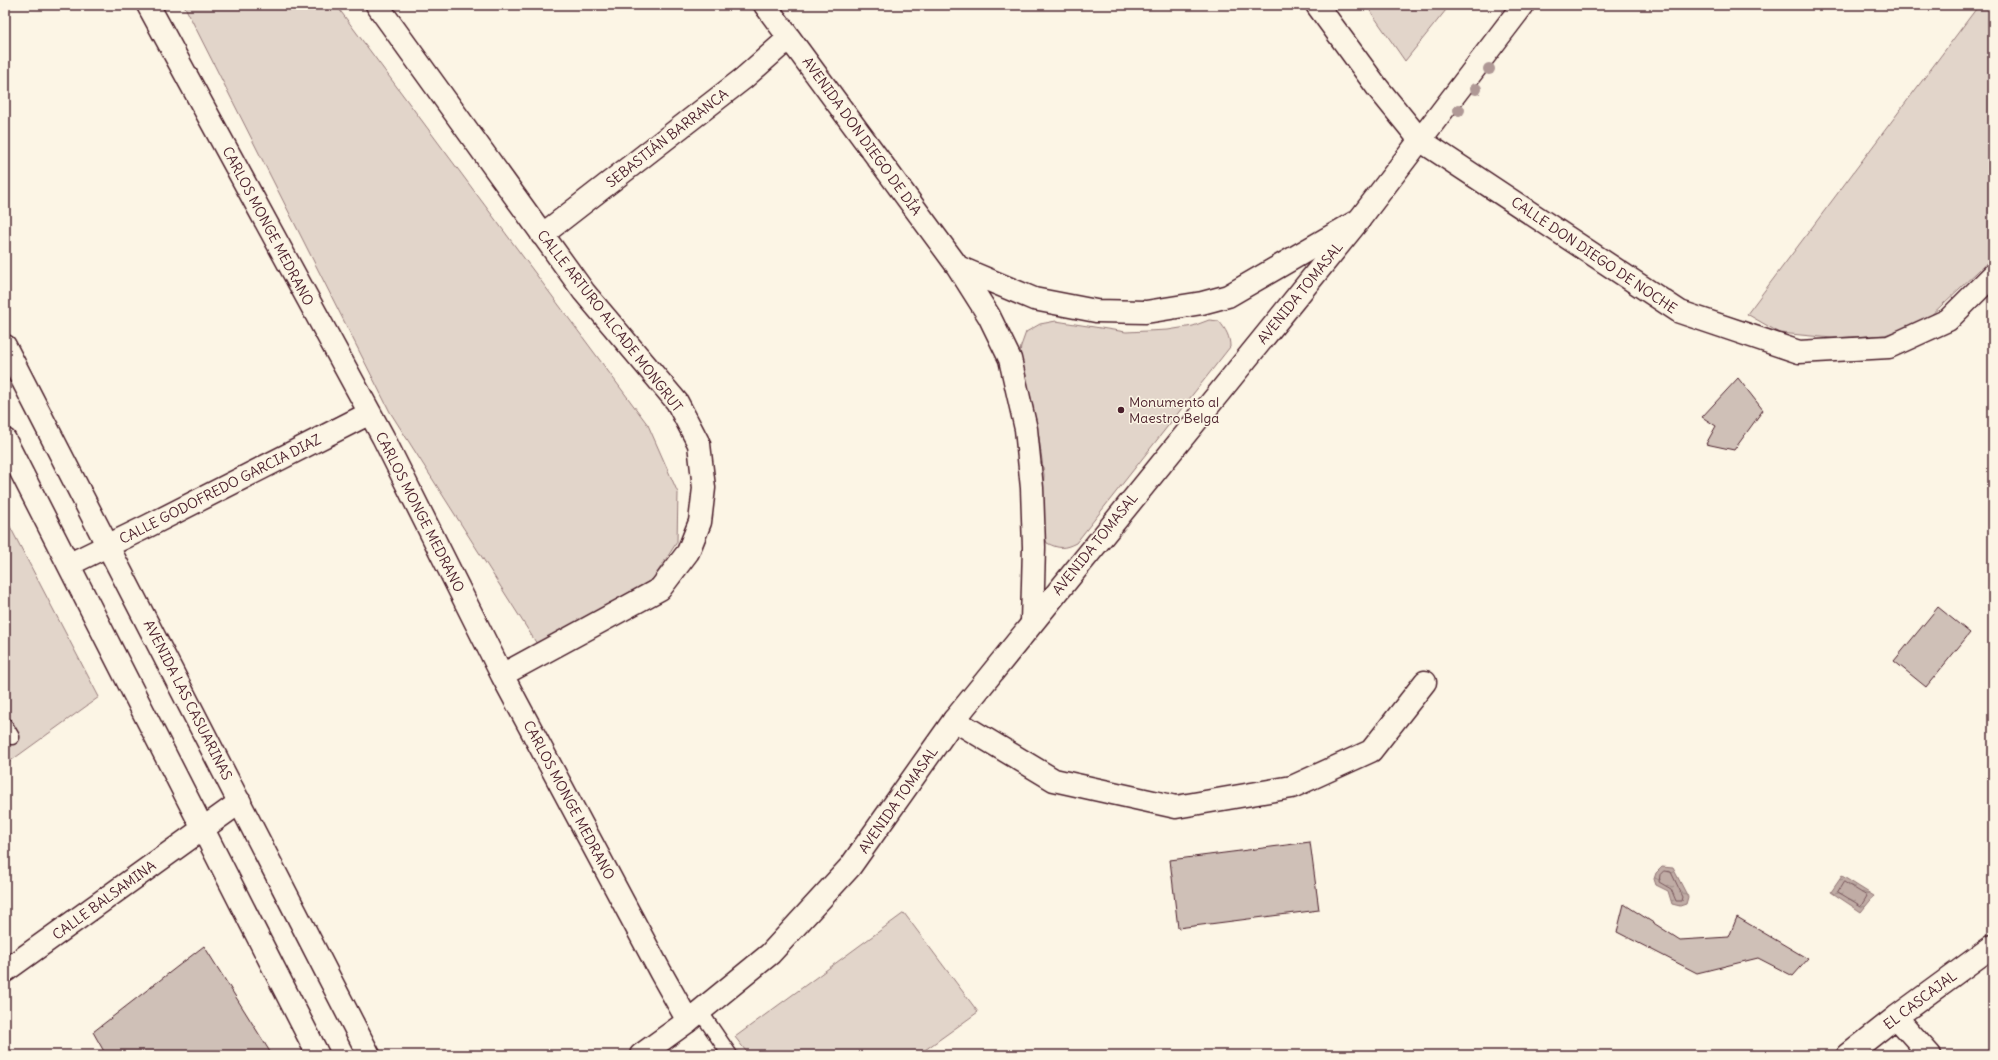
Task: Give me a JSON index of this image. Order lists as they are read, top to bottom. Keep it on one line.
{"streets":{"street":["AVENIDA DON DIEGO DE DÍA","SEBASTIÁN BARRANCA","CARLOS MONGE MEDRANO","CALLE DON DIEGO DE NOCHE","AVENIDA TOMASAL","CALLE ARTURO ALCADE MONGRUT","CALLE GODOFREDO GARCIA DIAZ","AVENIDA LAS CASUARINAS","CALLE BALSAMINA","EL CASCAJAL"]},"crossings":[["AVENIDA DON DIEGO DE DÍA","SEBASTIÁN BARRANCA"],["AVENIDA DON DIEGO DE DÍA","AVENIDA TOMASAL"],["SEBASTIÁN BARRANCA","CALLE ARTURO ALCADE MONGRUT"],["CARLOS MONGE MEDRANO","AVENIDA TOMASAL"],["CARLOS MONGE MEDRANO","CALLE ARTURO ALCADE MONGRUT"],["CARLOS MONGE MEDRANO","CALLE GODOFREDO GARCIA DIAZ"],["CALLE DON DIEGO DE NOCHE","AVENIDA TOMASAL"],["CALLE GODOFREDO GARCIA DIAZ","AVENIDA LAS CASUARINAS"],["AVENIDA LAS CASUARINAS","CALLE BALSAMINA"]],"places":["Monumento al Maestro Belga"]}
